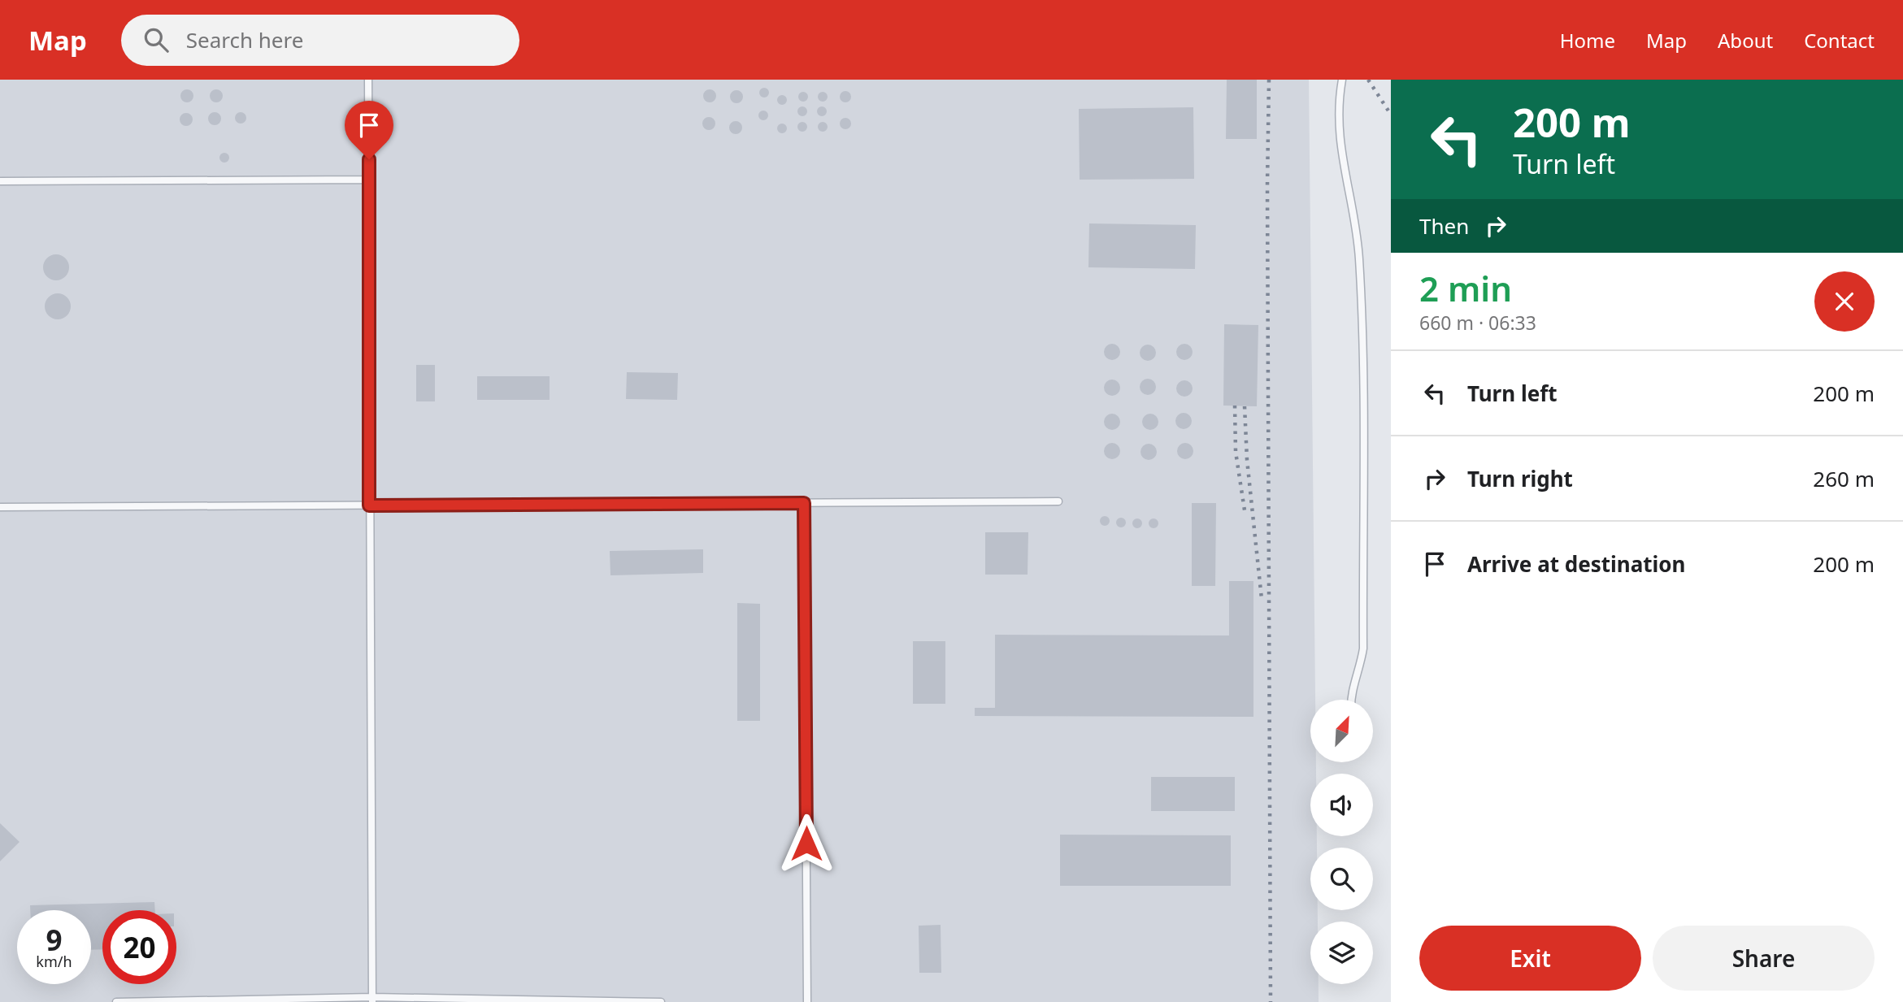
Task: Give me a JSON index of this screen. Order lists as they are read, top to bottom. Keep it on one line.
{"north":"top right","page":{"header":"Map","search":"Search here","nav":["Home","Map","About","Contact"],"turn":["200 m","Turn left"],"then":"Then","heading":["2 min","660 m · 06:33"],"list":[{"name":"Turn left","value":"200 m"},{"name":"Turn right","value":"260 m"},{"name":"Arrive at destination","value":"200 m"}],"speed":"9 km/h","limit":"20","buttons":["Exit","Share"]}}
